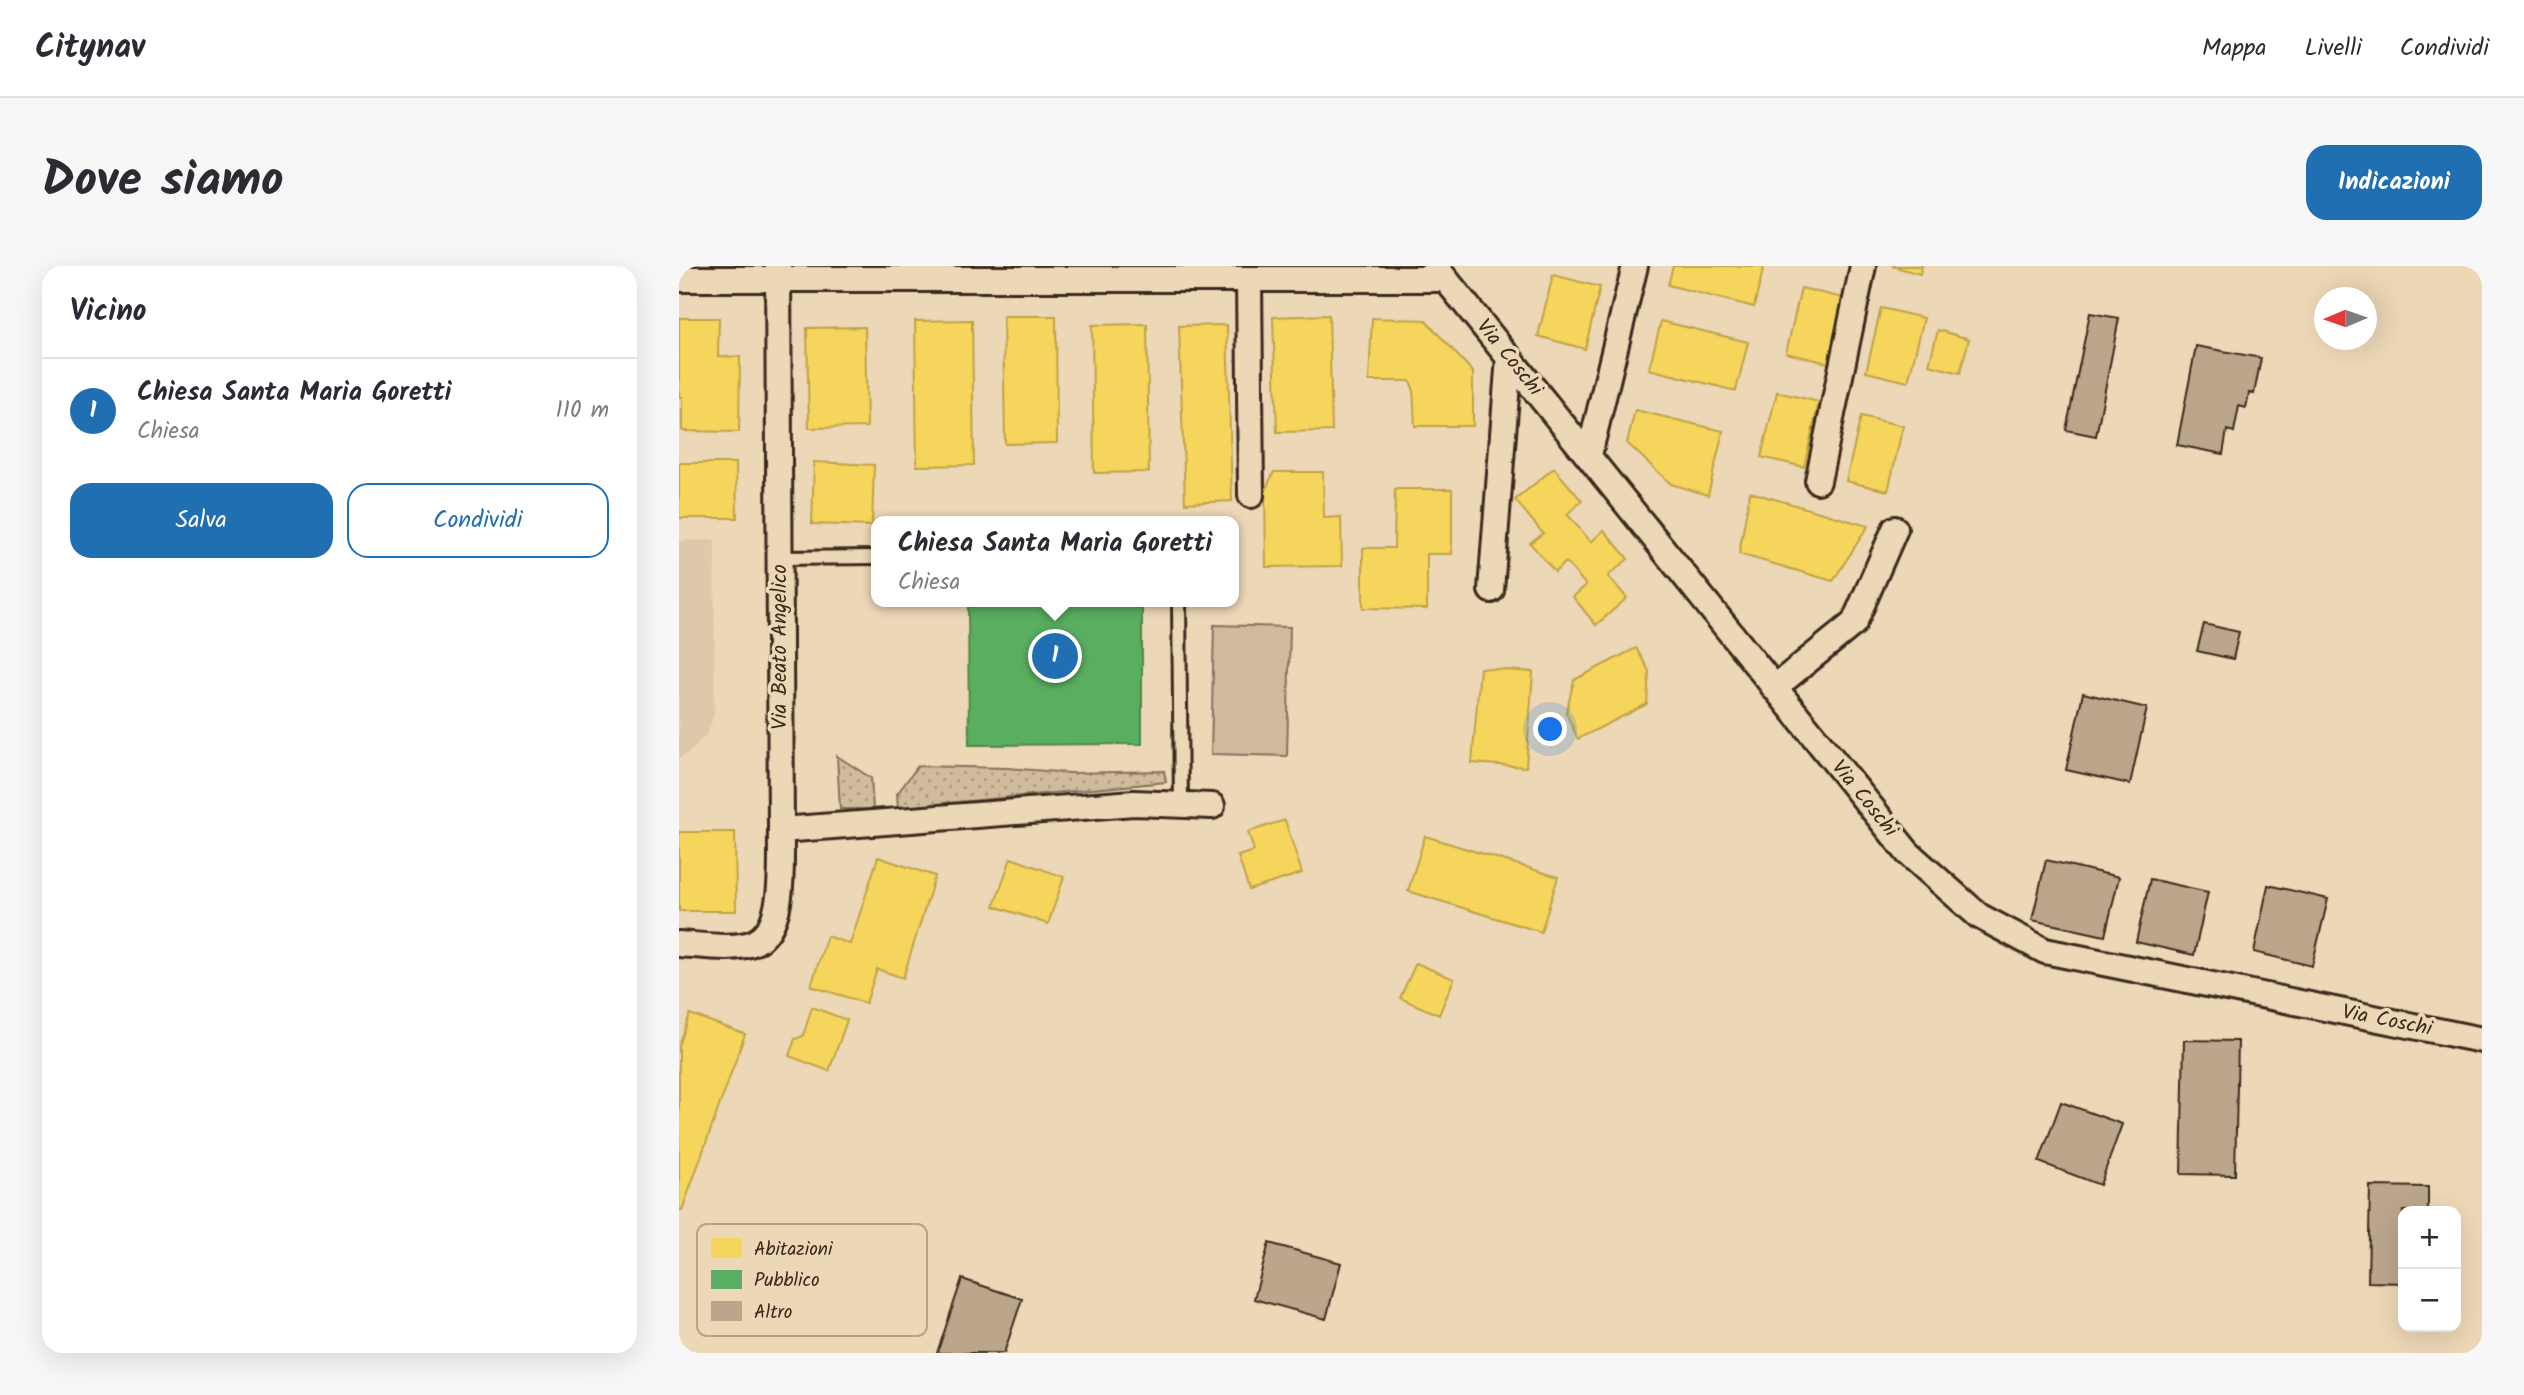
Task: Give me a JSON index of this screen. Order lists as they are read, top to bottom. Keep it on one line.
{"streets":{"street":["Via Coschi","Via Beato Angelico"]},"legend":["Abitazioni","Pubblico","Altro"],"north":"left","page":{"header":"Citynav","nav":["Mappa","Livelli","Condividi"],"title":"Dove siamo","buttons":["Indicazioni",["Salva","Condividi"]],"heading":"Vicino","list":[{"mark":"1","name":"Chiesa Santa Maria Goretti","note":"Chiesa","value":"110 m"}],"popup":["Chiesa Santa Maria Goretti","Chiesa"],"pins":"1","map_buttons":["+","−"]}}
